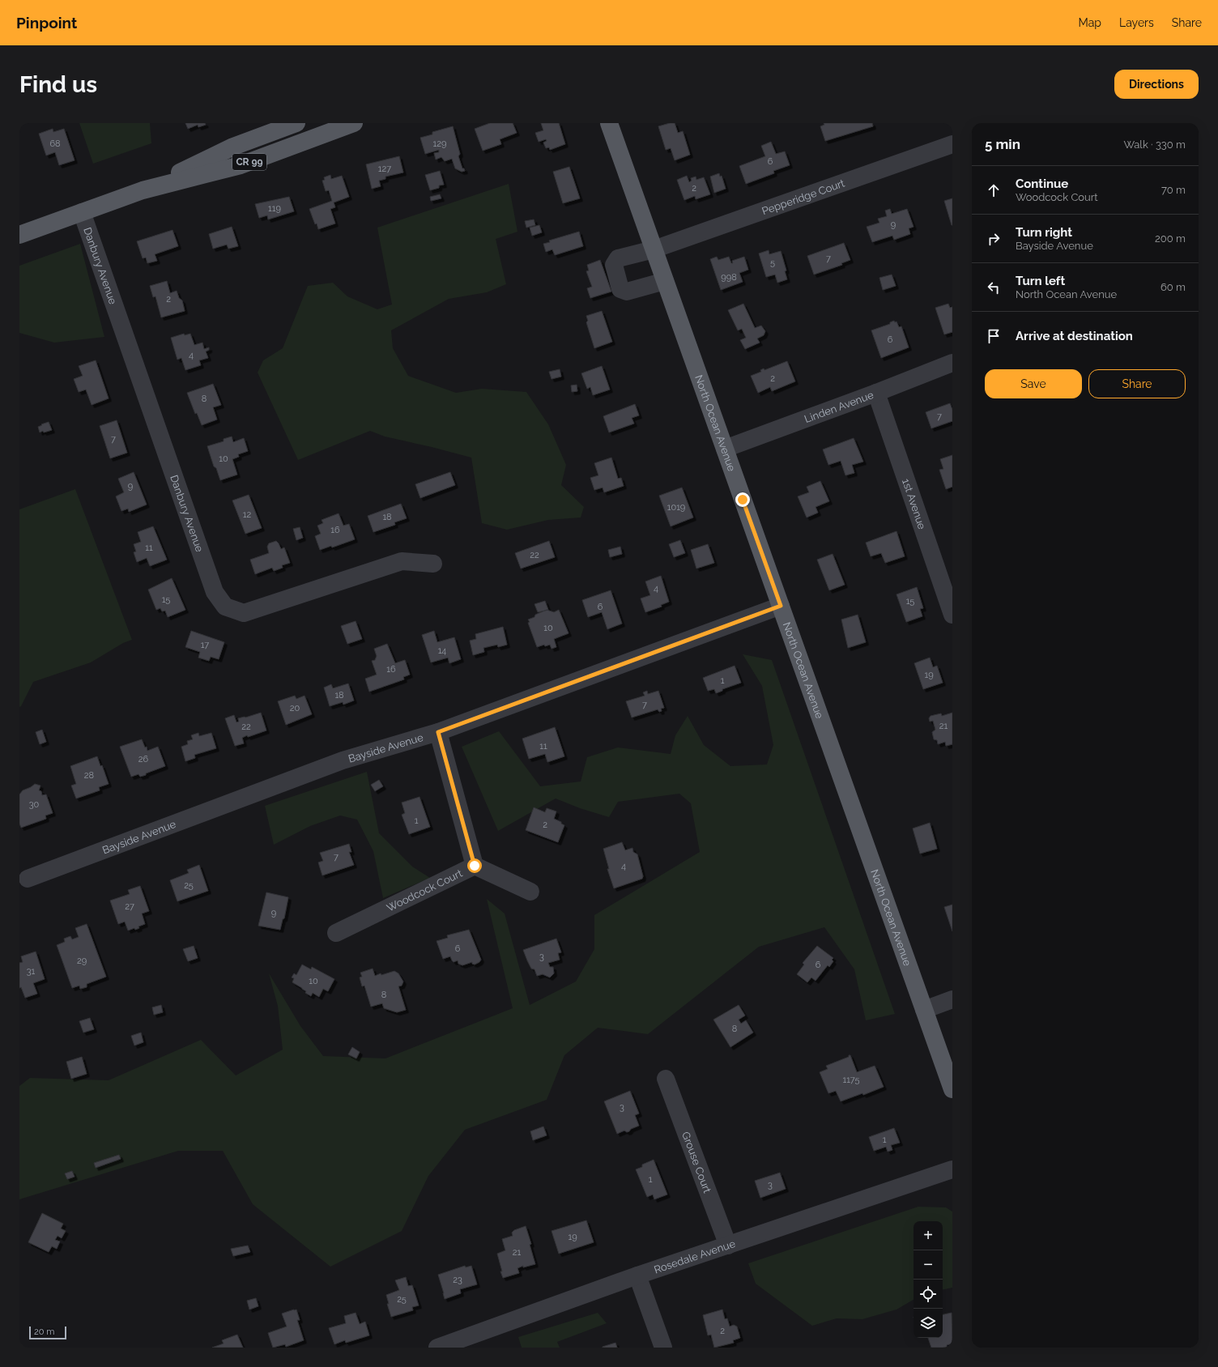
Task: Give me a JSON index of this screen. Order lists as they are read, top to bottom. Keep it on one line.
{"streets":{"main road":["CR 99","North Ocean Avenue"],"street":["Pepperidge Court","Danbury Avenue","Linden Avenue","1st Avenue","Bayside Avenue","Woodcock Court","Grouse Court","Rosedale Avenue"]},"crossings":[["CR 99","Danbury Avenue"],["Pepperidge Court","North Ocean Avenue"],["Linden Avenue","North Ocean Avenue"],["Linden Avenue","1st Avenue"],["North Ocean Avenue","Bayside Avenue"],["Bayside Avenue","Woodcock Court"],["Grouse Court","Rosedale Avenue"]],"house_numbers":["68","129","6","127","2","119","9","7","5","998","2","6","4","2","8","7","7","10","9","1019","12","18","16","11","22","4","15","15","6","10","17","14","16","19","1","18","7","20","21","22","11","26","28","30","1","2","7","4","25","27","9","6","3","29","6","31","10","8","8","1175","3","1","1","3","19","21","23","25","2"],"scale_bar":"20 m","page":{"header":"Pinpoint","nav":["Map","Layers","Share"],"buttons":["Directions",["Save","Share"]],"title":"Find us","heading":["5 min","Walk · 330 m"],"list":[["Continue","Woodcock Court","70 m"],["Turn right","Bayside Avenue","200 m"],["Turn left","North Ocean Avenue","60 m"],"Arrive at destination"],"map_buttons":["+","−"],"scale":"20 m"}}
